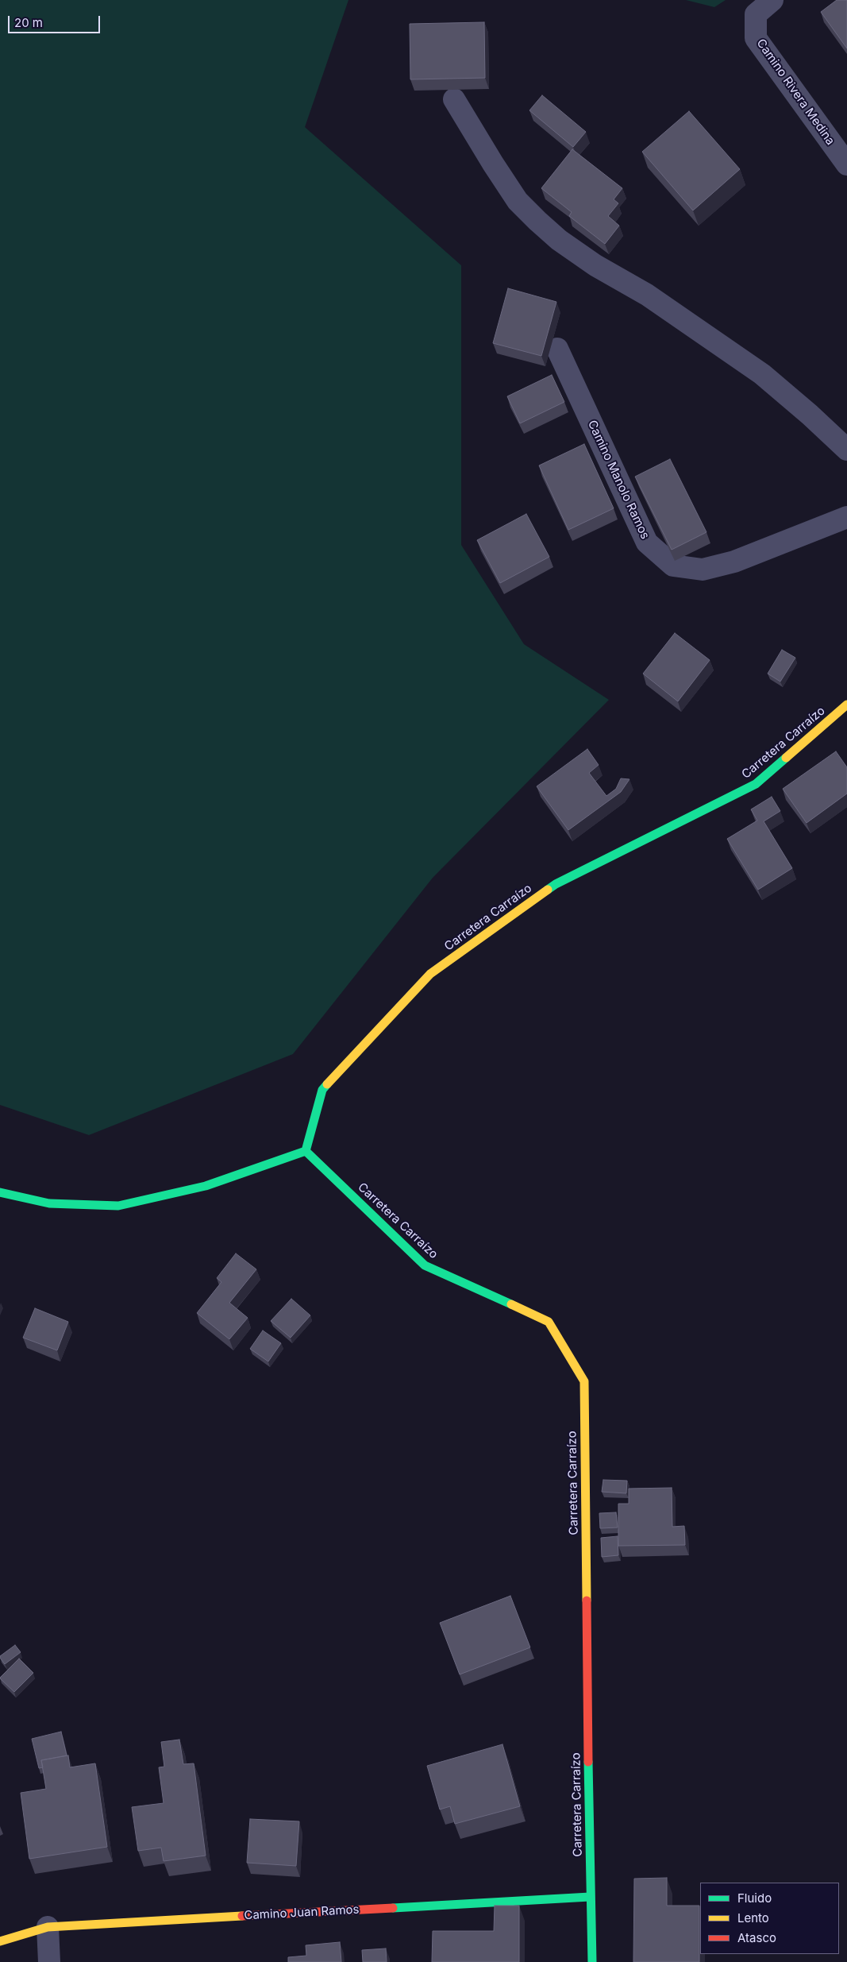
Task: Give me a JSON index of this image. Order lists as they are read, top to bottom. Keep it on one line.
{"streets":{"street":["Camino Rivera Medina","Camino Manolo Ramos","Carretera Carraízo","Camino Juan Ramos"]},"crossings":[["Carretera Carraízo","Camino Juan Ramos"]],"legend":["Fluido","Lento","Atasco"],"scale_bar":"20 m"}
